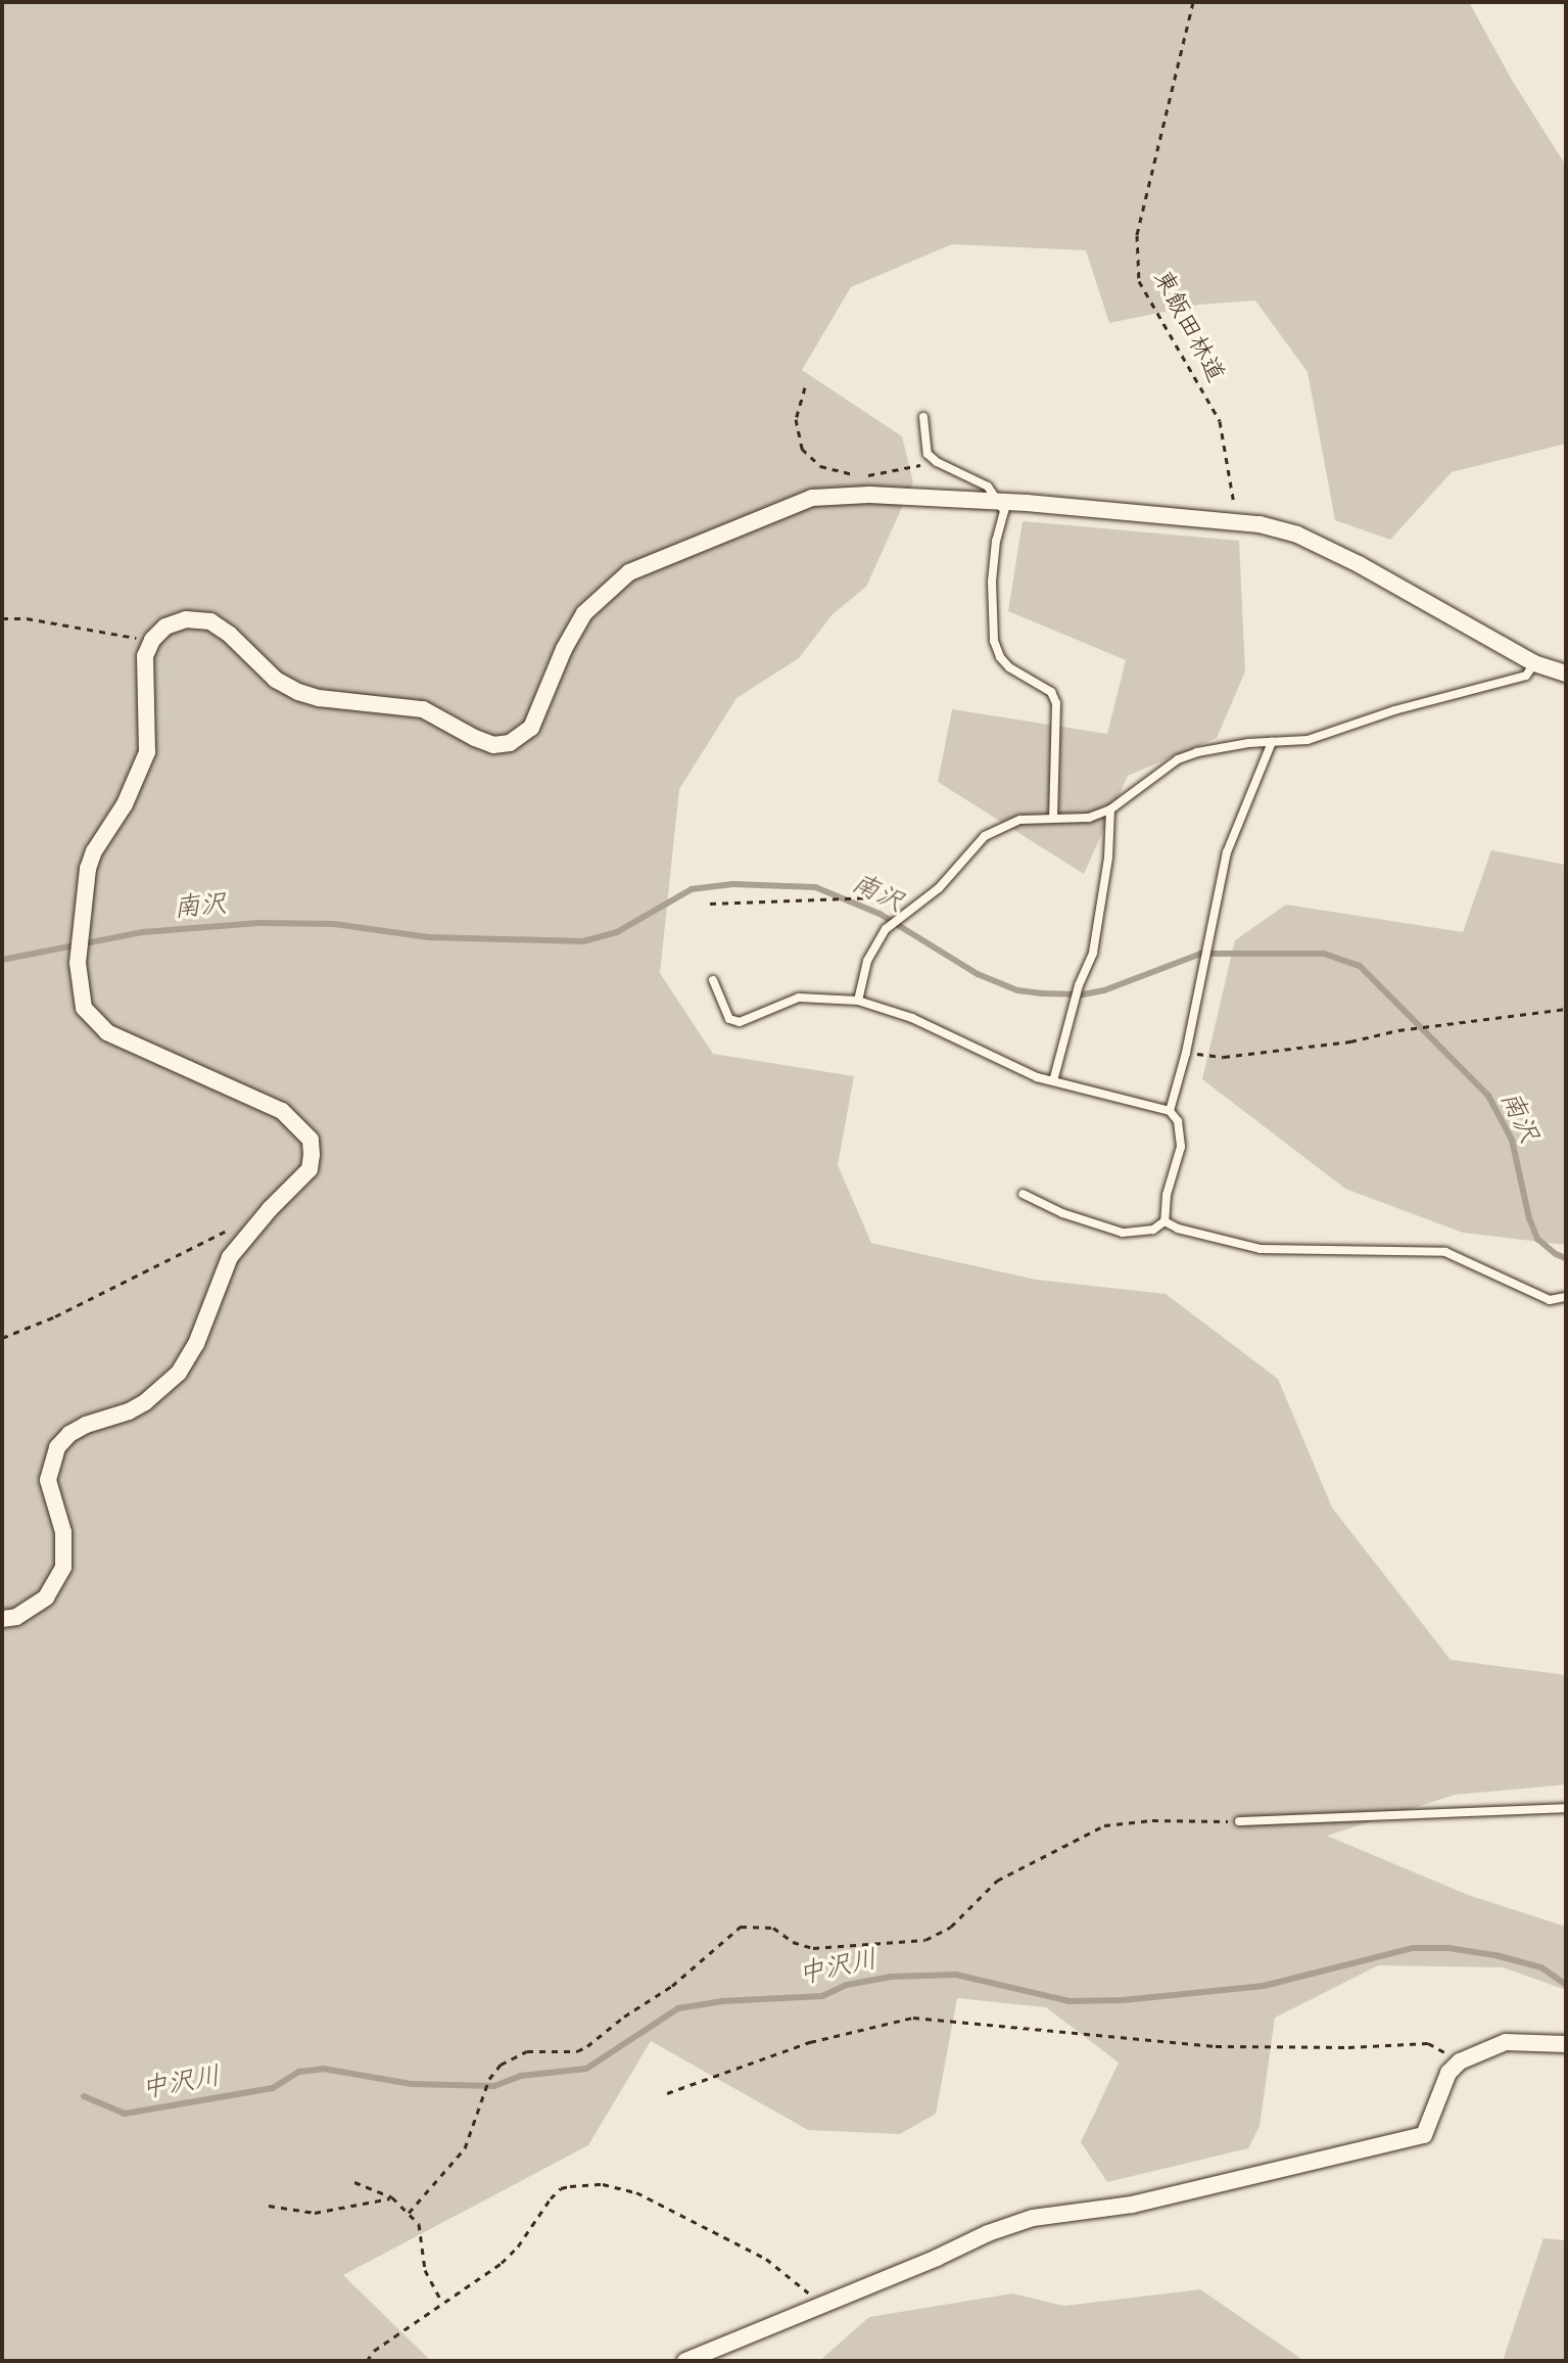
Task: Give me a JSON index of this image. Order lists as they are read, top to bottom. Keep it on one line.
{"streets":{"path":["東飯田林道"]},"water":["南沢","中沢川"]}
